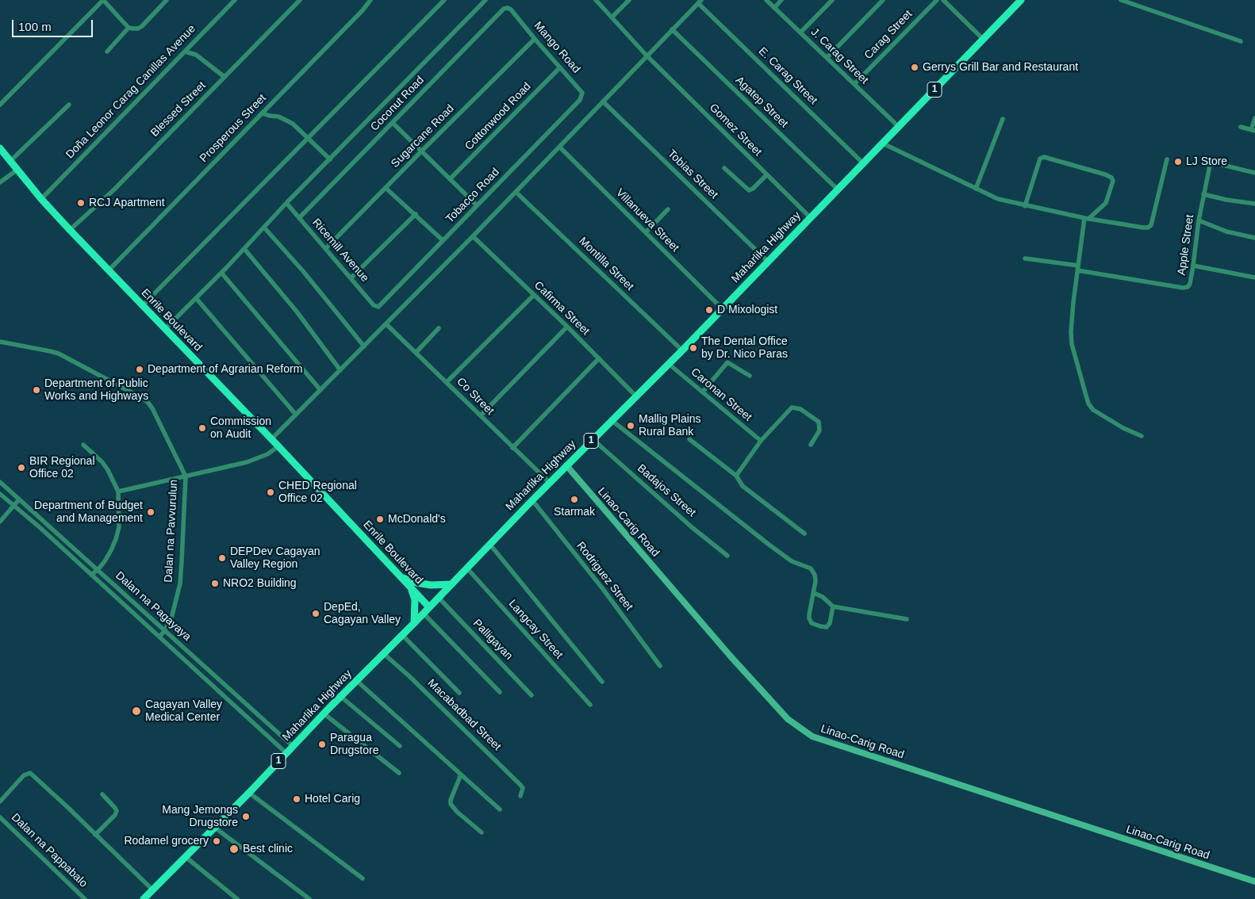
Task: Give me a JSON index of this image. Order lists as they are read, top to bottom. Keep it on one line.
{"streets":{"highway":["1","Maharlika Highway","Enrile Boulevard"],"main road":["Linao-Carig Road"],"street":["Carag Street","Mango Road","J. Carag Street","E. Carag Street","Doña Leonor Carag Canillas Avenue","Agatep Street","Coconut Road","Blessed Street","Cottonwood Road","Prosperous Street","Gomez Street","Sugarcane Road","Tobias Street","Tobacco Road","Villanueva Street","Apple Street","Ricemill Avenue","Montilla Street","Cafirma Street","Caronan Street","Co Street","Badajos Street","Dalan na Pavvurulun","Rodriguez Street","Dalan na Pagayaya","Langcay Street","Palligayan","Macabadbad Street","Dalan na Pappabalo"]},"crossings":[["Carag Street","J. Carag Street"],["Mango Road","Coconut Road"],["Mango Road","Cottonwood Road"],["Mango Road","Sugarcane Road"],["Mango Road","Tobacco Road"],["J. Carag Street","Maharlika Highway"],["E. Carag Street","Maharlika Highway"],["Doña Leonor Carag Canillas Avenue","Enrile Boulevard"],["Agatep Street","Maharlika Highway"],["Coconut Road","Ricemill Avenue"],["Blessed Street","Enrile Boulevard"],["Prosperous Street","Enrile Boulevard"],["Gomez Street","Maharlika Highway"],["Sugarcane Road","Ricemill Avenue"],["Tobias Street","Maharlika Highway"],["Tobacco Road","Ricemill Avenue"],["Villanueva Street","Maharlika Highway"],["Maharlika Highway","Montilla Street"],["Maharlika Highway","Cafirma Street"],["Maharlika Highway","Enrile Boulevard"],["Maharlika Highway","Caronan Street"],["Maharlika Highway","Co Street"],["Maharlika Highway","Badajos Street"],["Maharlika Highway","Linao-Carig Road"],["Maharlika Highway","Rodriguez Street"],["Maharlika Highway","Dalan na Pagayaya"],["Maharlika Highway","Langcay Street"],["Maharlika Highway","Palligayan"],["Maharlika Highway","Macabadbad Street"],["Dalan na Pavvurulun","Dalan na Pagayaya"]],"places":["Gerrys Grill Bar and Restaurant","LJ Store","RCJ Apartment","D Mixologist","The Dental Office by Dr. Nico Paras","Department of Agrarian Reform","Department of Public Works and Highways","Mallig Plains Rural Bank","Commission on Audit","BIR Regional Office 02","CHED Regional Office 02","Starmak","Department of Budget and Management","McDonald's","DEPDev Cagayan Valley Region","NRO2 Building","DepEd, Cagayan Valley","Cagayan Valley Medical Center","Paragua Drugstore","Hotel Carig","Mang Jemongs Drugstore","Rodamel grocery","Best clinic"],"scale_bar":"100 m"}
